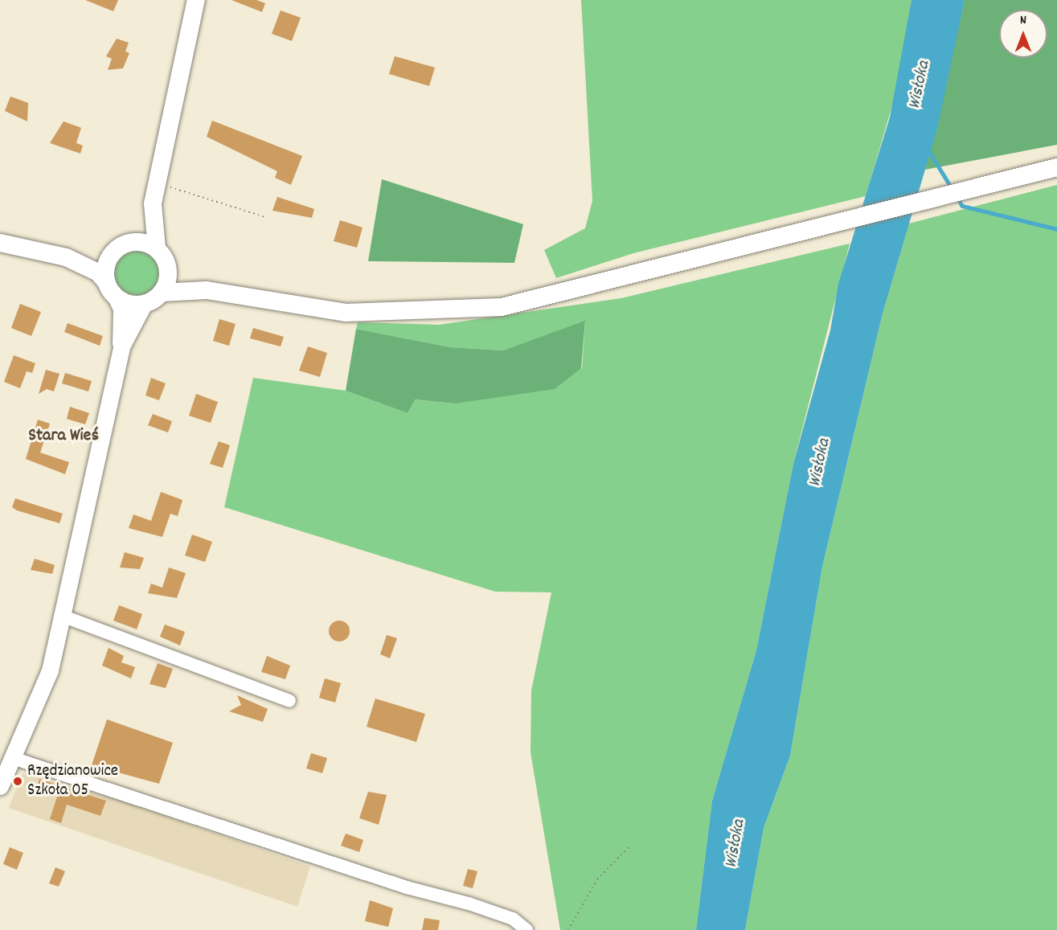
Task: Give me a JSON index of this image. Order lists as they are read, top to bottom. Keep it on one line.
{"districts":["Stara Wieś"],"water":["Wisłoka"],"places":["Rzędzianowice Szkoła 05"],"north":"top"}
